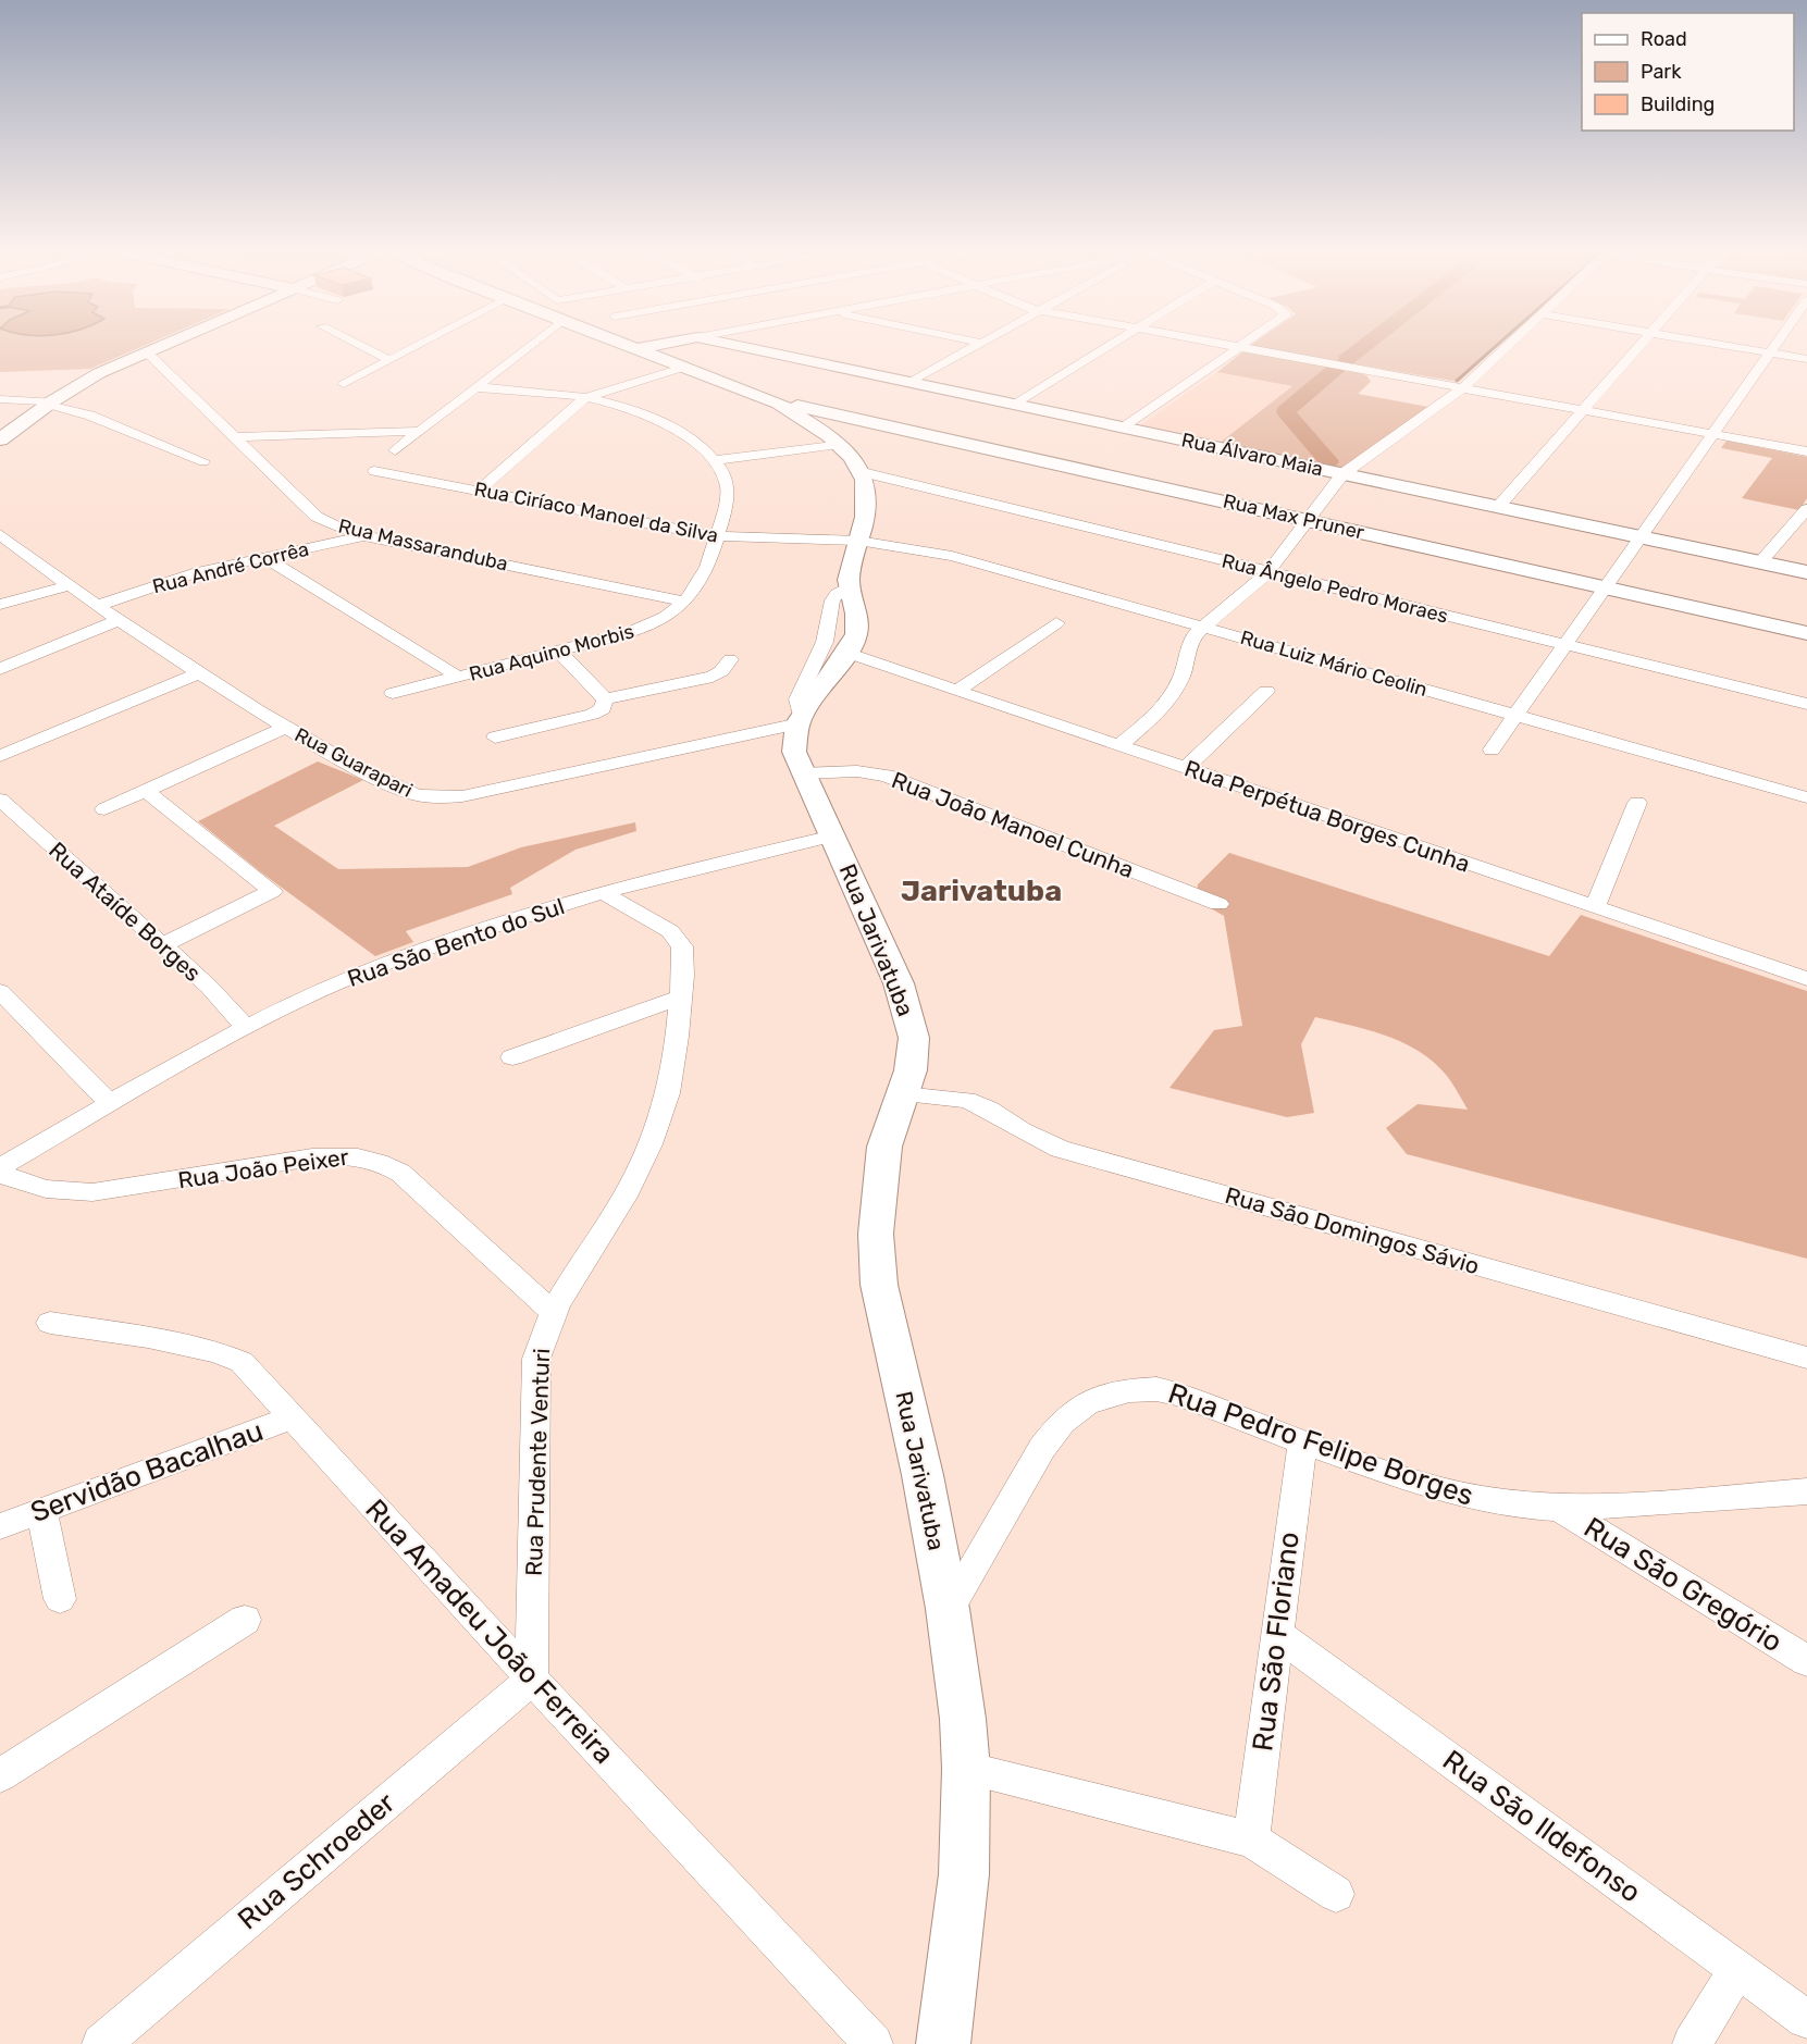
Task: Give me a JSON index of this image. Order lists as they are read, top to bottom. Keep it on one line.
{"streets":{"main road":["Rua Álvaro Maia","Rua Max Pruner","Rua Jarivatuba"],"street":["Rua Ciríaco Manoel da Silva","Rua Massaranduba","Rua André Corrêa","Rua Ângelo Pedro Moraes","Rua Aquino Morbis","Rua Luiz Mário Ceolin","Rua Guarapari","Rua Perpétua Borges Cunha","Rua João Manoel Cunha","Rua Ataíde Borges","Rua São Bento do Sul","Rua João Peixer","Rua São Domingos Sávio","Rua Pedro Felipe Borges","Rua Prudente Venturi","Servidão Bacalhau","Rua São Gregório","Rua Amadeu João Ferreira","Rua São Floriano","Rua São Ildefonso","Rua Schroeder"]},"crossings":[["Rua Ciríaco Manoel da Silva","Rua Aquino Morbis"],["Rua Ciríaco Manoel da Silva","Rua Luiz Mário Ceolin"],["Rua Ciríaco Manoel da Silva","Rua Jarivatuba"],["Rua Massaranduba","Rua André Corrêa"],["Rua Massaranduba","Rua Aquino Morbis"],["Rua André Corrêa","Rua Guarapari"],["Rua Ângelo Pedro Moraes","Rua Jarivatuba"],["Rua Luiz Mário Ceolin","Rua Jarivatuba"],["Rua Guarapari","Rua Jarivatuba"],["Rua Perpétua Borges Cunha","Rua Jarivatuba"],["Rua João Manoel Cunha","Rua Jarivatuba"],["Rua Ataíde Borges","Rua São Bento do Sul"],["Rua Jarivatuba","Rua São Bento do Sul"],["Rua Jarivatuba","Rua São Domingos Sávio"],["Rua Jarivatuba","Rua Pedro Felipe Borges"],["Rua São Bento do Sul","Rua Prudente Venturi"],["Rua João Peixer","Rua Prudente Venturi"],["Rua Pedro Felipe Borges","Rua São Gregório"],["Rua Pedro Felipe Borges","Rua São Floriano"],["Rua Prudente Venturi","Rua Amadeu João Ferreira"],["Rua Prudente Venturi","Rua Schroeder"],["Servidão Bacalhau","Rua Amadeu João Ferreira"],["Rua Amadeu João Ferreira","Rua Schroeder"],["Rua São Floriano","Rua São Ildefonso"]],"districts":["Jarivatuba"],"legend":["Road","Park","Building"]}
